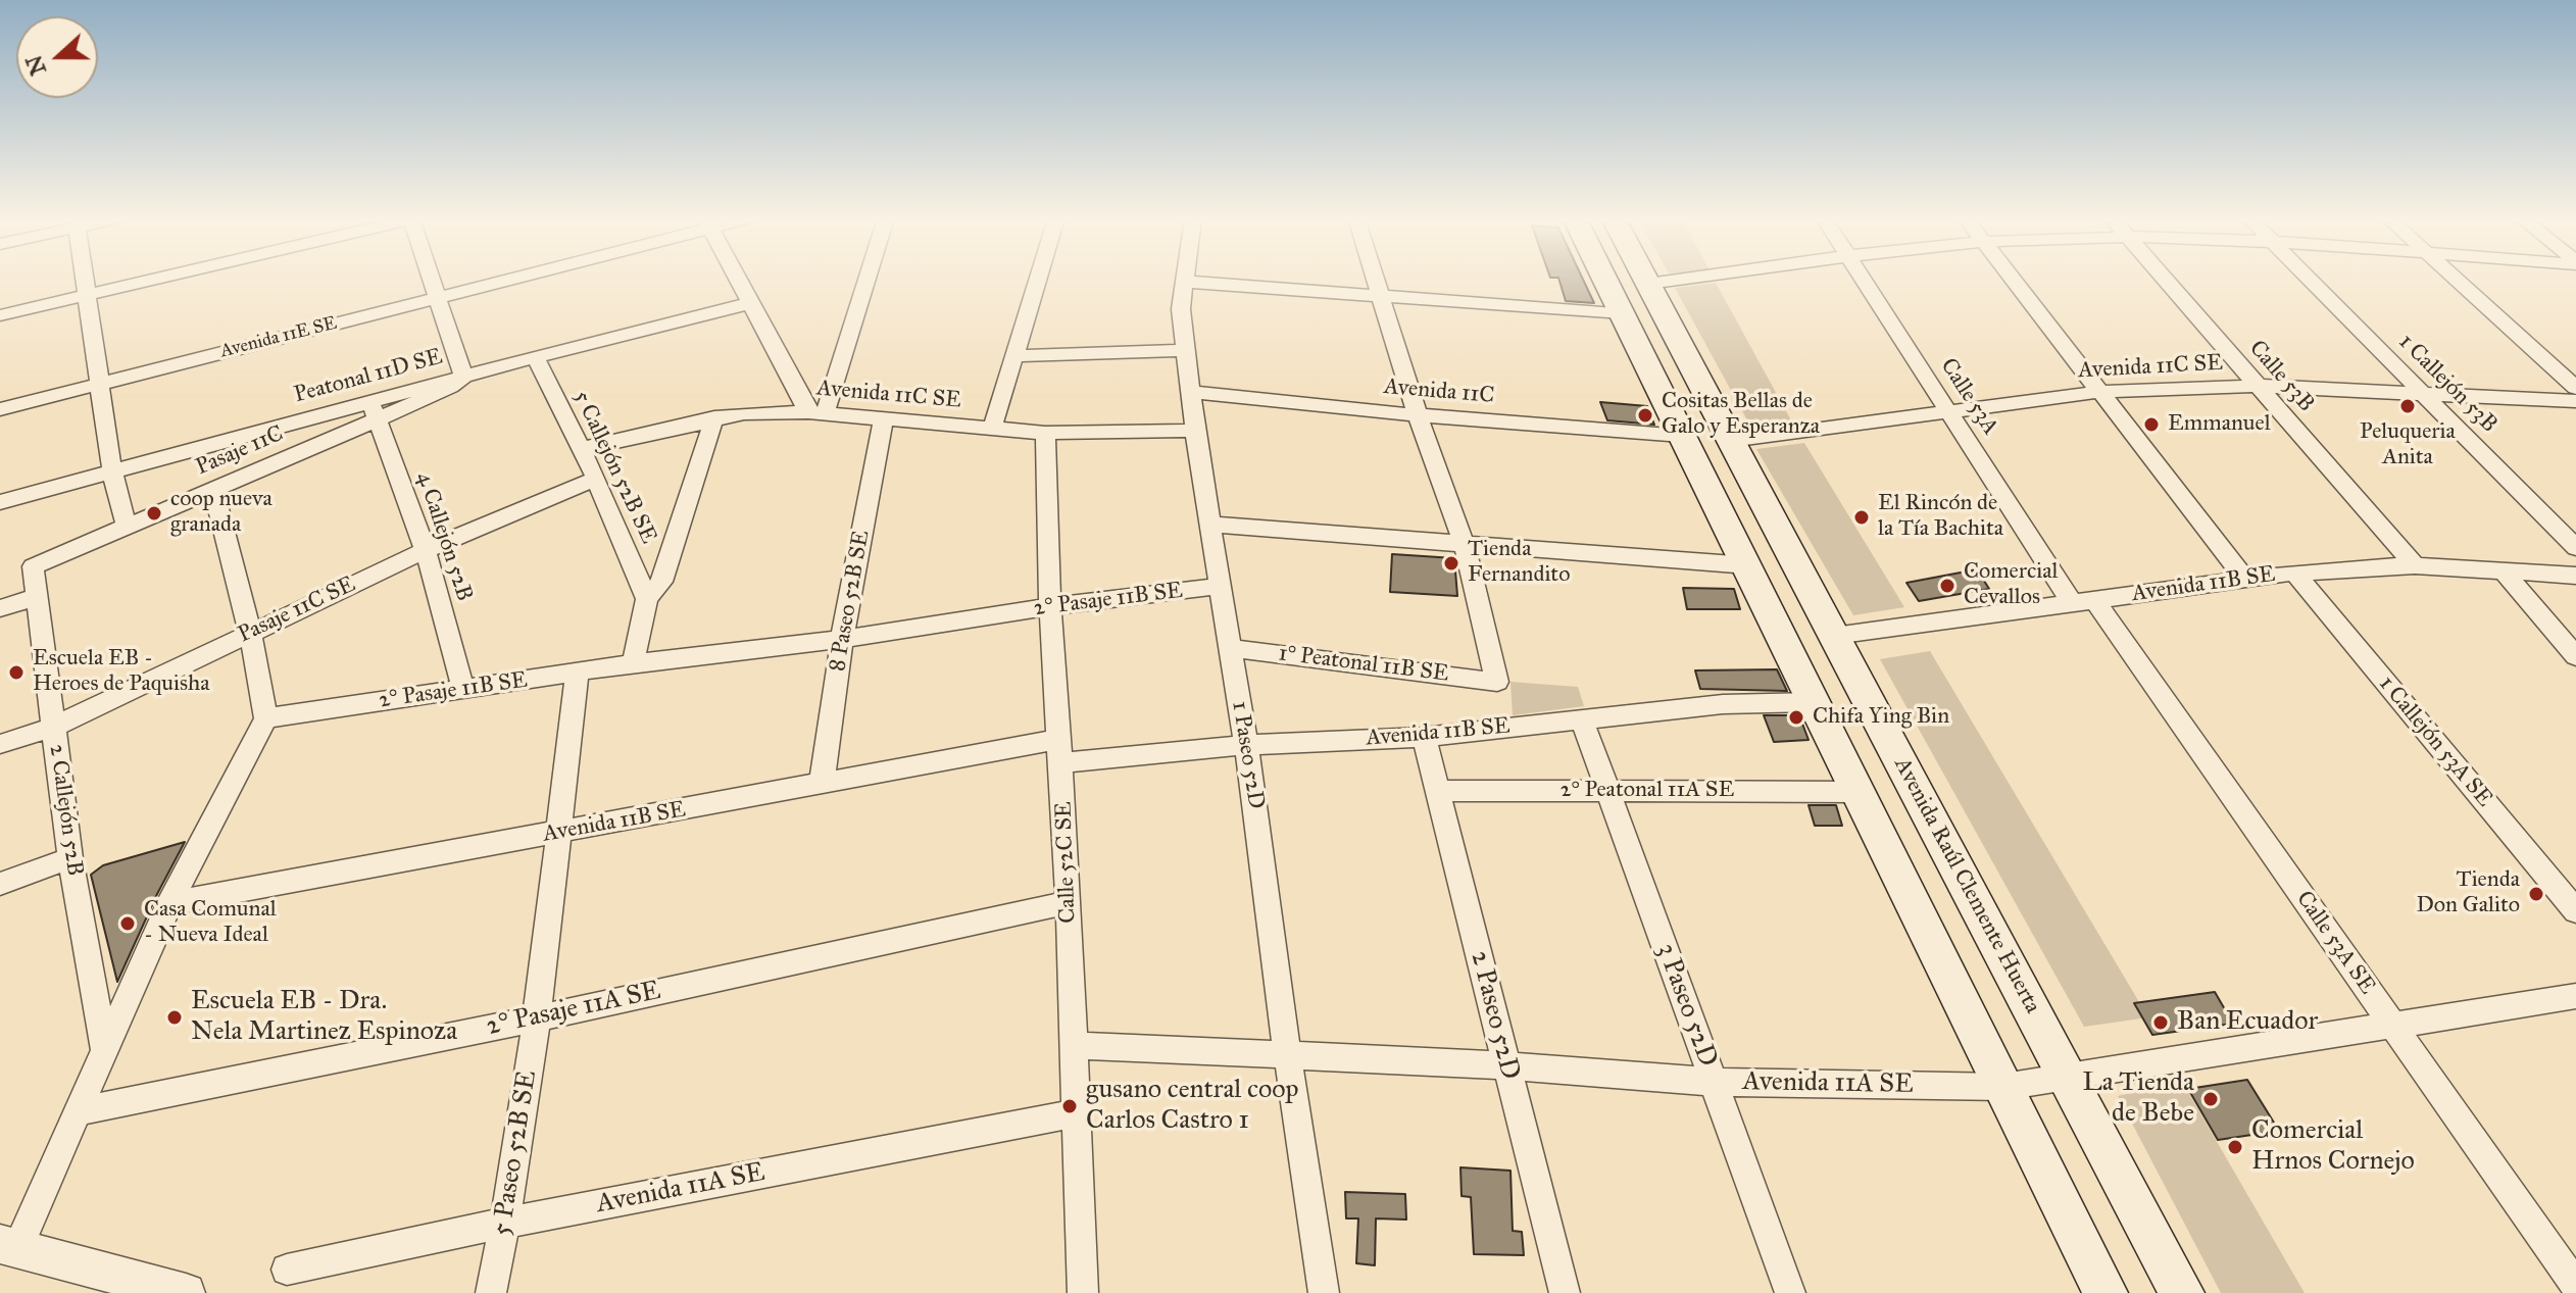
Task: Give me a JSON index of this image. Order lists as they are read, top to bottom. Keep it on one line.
{"streets":{"main road":["Avenida Raúl Clemente Huerta"],"street":["Avenida 11E SE","Avenida 11C SE","Peatonal 11D SE","Calle 53B","1 Callejón 53B","Avenida 11C","Calle 53A","Pasaje 11C","5 Callejón 52B SE","4 Callejón 52B","Avenida 11B SE","2° Pasaje 11B SE","8 Paseo 52B SE","Pasaje 11C SE","1° Peatonal 11B SE","1 Callejón 53A SE","1 Paseo 52D","2° Peatonal 11A SE","2 Callejón 52B","Calle 52C SE","Calle 53A SE","3 Paseo 52D","2° Pasaje 11A SE","2 Paseo 52D","Avenida 11A SE","5 Paseo 52B SE"]},"crossings":[["Avenida 11C SE","Calle 53B"],["Avenida 11C SE","1 Callejón 53B"],["Avenida 11C SE","Calle 53A"],["Avenida 11C SE","5 Callejón 52B SE"],["Avenida 11C SE","8 Paseo 52B SE"],["Avenida 11C SE","1 Paseo 52D"],["Avenida 11C SE","Calle 52C SE"],["Avenida 11C SE","Avenida Raúl Clemente Huerta"],["Peatonal 11D SE","Pasaje 11C"],["Peatonal 11D SE","5 Callejón 52B SE"],["Peatonal 11D SE","4 Callejón 52B"],["Calle 53B","Avenida 11B SE"],["Avenida 11C","1 Paseo 52D"],["Calle 53A","Avenida 11B SE"],["Calle 53A","Calle 53A SE"],["Pasaje 11C","4 Callejón 52B"],["Pasaje 11C","2 Callejón 52B"],["5 Callejón 52B SE","Pasaje 11C SE"],["4 Callejón 52B","2° Pasaje 11B SE"],["4 Callejón 52B","Pasaje 11C SE"],["Avenida 11B SE","8 Paseo 52B SE"],["Avenida 11B SE","1 Callejón 53A SE"],["Avenida 11B SE","1 Paseo 52D"],["Avenida 11B SE","Calle 52C SE"],["Avenida 11B SE","Avenida Raúl Clemente Huerta"],["Avenida 11B SE","Calle 53A SE"],["Avenida 11B SE","3 Paseo 52D"],["Avenida 11B SE","2 Paseo 52D"],["Avenida 11B SE","5 Paseo 52B SE"],["2° Pasaje 11B SE","8 Paseo 52B SE"],["2° Pasaje 11B SE","1 Paseo 52D"],["2° Pasaje 11B SE","Calle 52C SE"],["2° Pasaje 11B SE","5 Paseo 52B SE"],["Pasaje 11C SE","2 Callejón 52B"],["1° Peatonal 11B SE","1 Paseo 52D"],["1 Paseo 52D","Avenida 11A SE"],["2° Peatonal 11A SE","3 Paseo 52D"],["2° Peatonal 11A SE","2 Paseo 52D"],["Calle 52C SE","2° Pasaje 11A SE"],["Calle 52C SE","Avenida 11A SE"],["Avenida Raúl Clemente Huerta","Avenida 11A SE"],["Calle 53A SE","Avenida 11A SE"],["3 Paseo 52D","Avenida 11A SE"],["2° Pasaje 11A SE","5 Paseo 52B SE"],["2 Paseo 52D","Avenida 11A SE"],["Avenida 11A SE","5 Paseo 52B SE"]],"places":["Peluqueria Anita","Cositas Bellas de Galo y Esperanza","Emmanuel","coop nueva granada","El Rincón de la Tía Bachita","Tienda Fernandito","Comercial Cevallos","Escuela EB - Heroes de Paquisha","Chifa Ying Bin","Tienda Don Galito","Casa Comunal - Nueva Ideal","Escuela EB - Dra. Nela Martinez Espinoza","Ban Ecuador","La Tienda de Bebe","gusano central coop Carlos Castro 1","Comercial Hrnos Cornejo"],"north":"left"}
